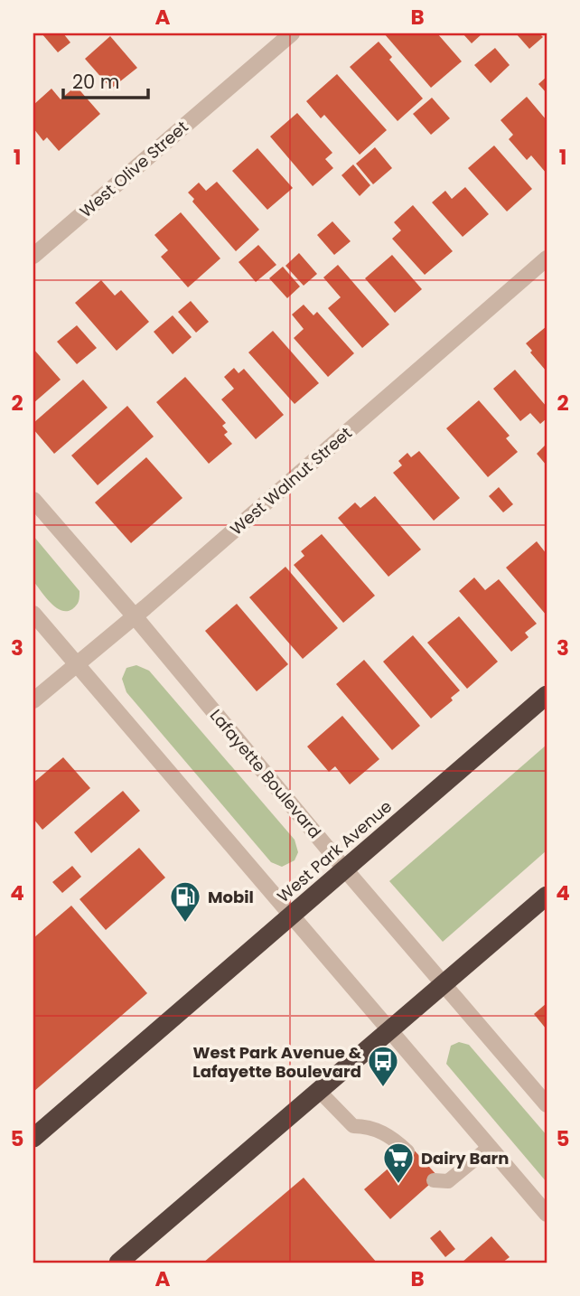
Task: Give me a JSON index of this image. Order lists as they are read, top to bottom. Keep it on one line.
{"streets":{"highway":["West Park Avenue"],"street":["West Olive Street","West Walnut Street","Lafayette Boulevard"]},"crossings":[["West Walnut Street","Lafayette Boulevard"],["Lafayette Boulevard","West Park Avenue"]],"places":{"fuel station":["Mobil"],"bus stop":["West Park Avenue & Lafayette Boulevard"],"supermarket":["Dairy Barn"]},"scale_bar":"20 m","grid":{"columns":["A","B"],"rows":["1","2","3","4","5"]}}
